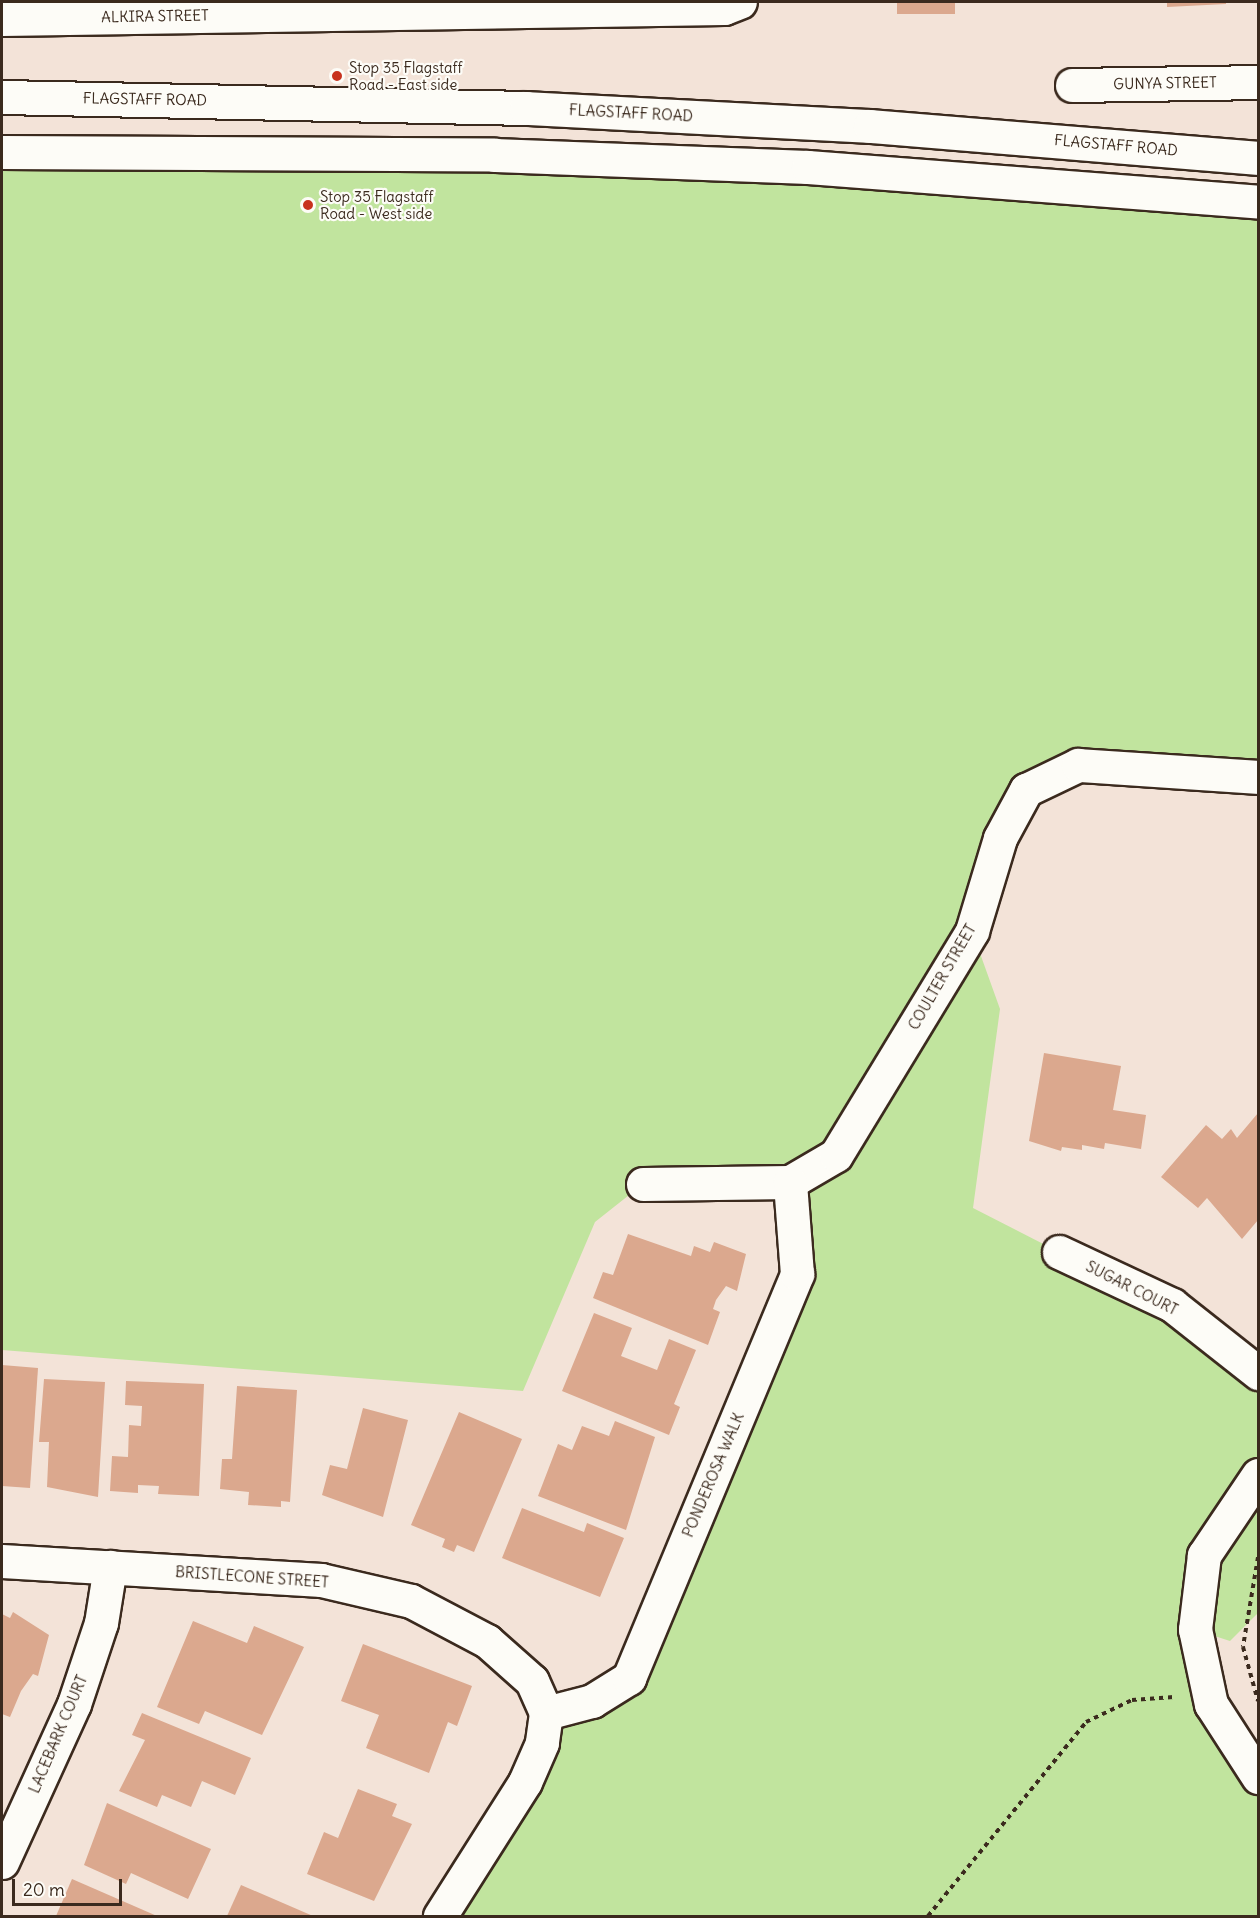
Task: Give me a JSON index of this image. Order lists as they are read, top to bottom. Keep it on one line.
{"streets":{"street":["ALKIRA STREET","GUNYA STREET","FLAGSTAFF ROAD","COULTER STREET","SUGAR COURT","PONDEROSA WALK","BRISTLECONE STREET","LACEBARK COURT"]},"crossings":[["COULTER STREET","PONDEROSA WALK"],["PONDEROSA WALK","BRISTLECONE STREET"],["BRISTLECONE STREET","LACEBARK COURT"]],"places":["Stop 35 Flagstaff Road - East side","Stop 35 Flagstaff Road - West side"],"scale_bar":"20 m"}
